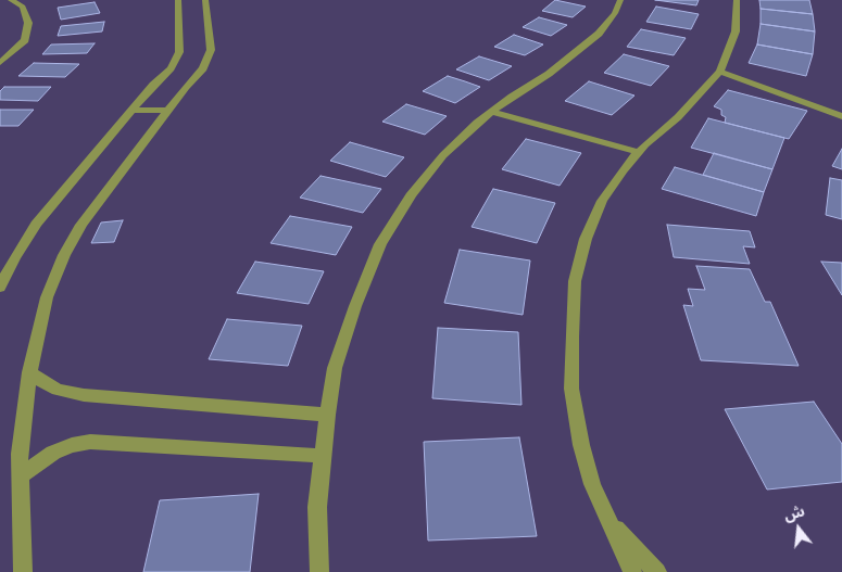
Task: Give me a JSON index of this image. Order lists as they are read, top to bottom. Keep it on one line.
{"north":"top"}
